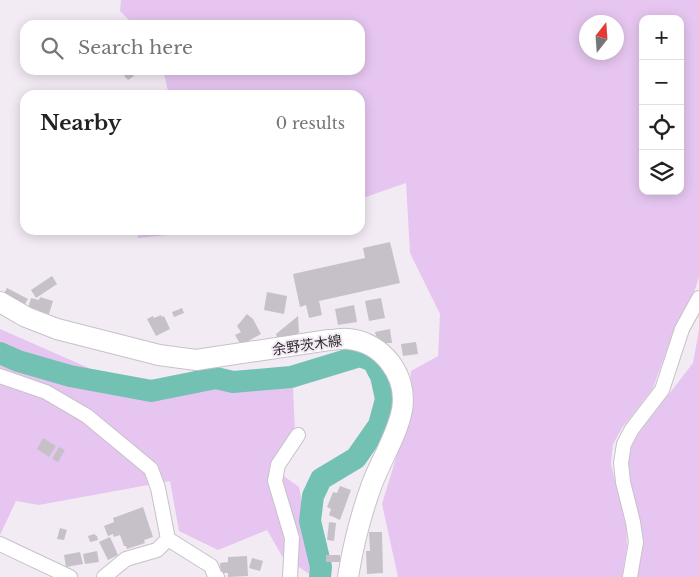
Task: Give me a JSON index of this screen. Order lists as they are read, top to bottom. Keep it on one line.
{"streets":{"main road":["余野茨木線"]},"north":"top","page":{"map_buttons":["+","−"],"search":"Search here","heading":["Nearby","0 results"]}}
